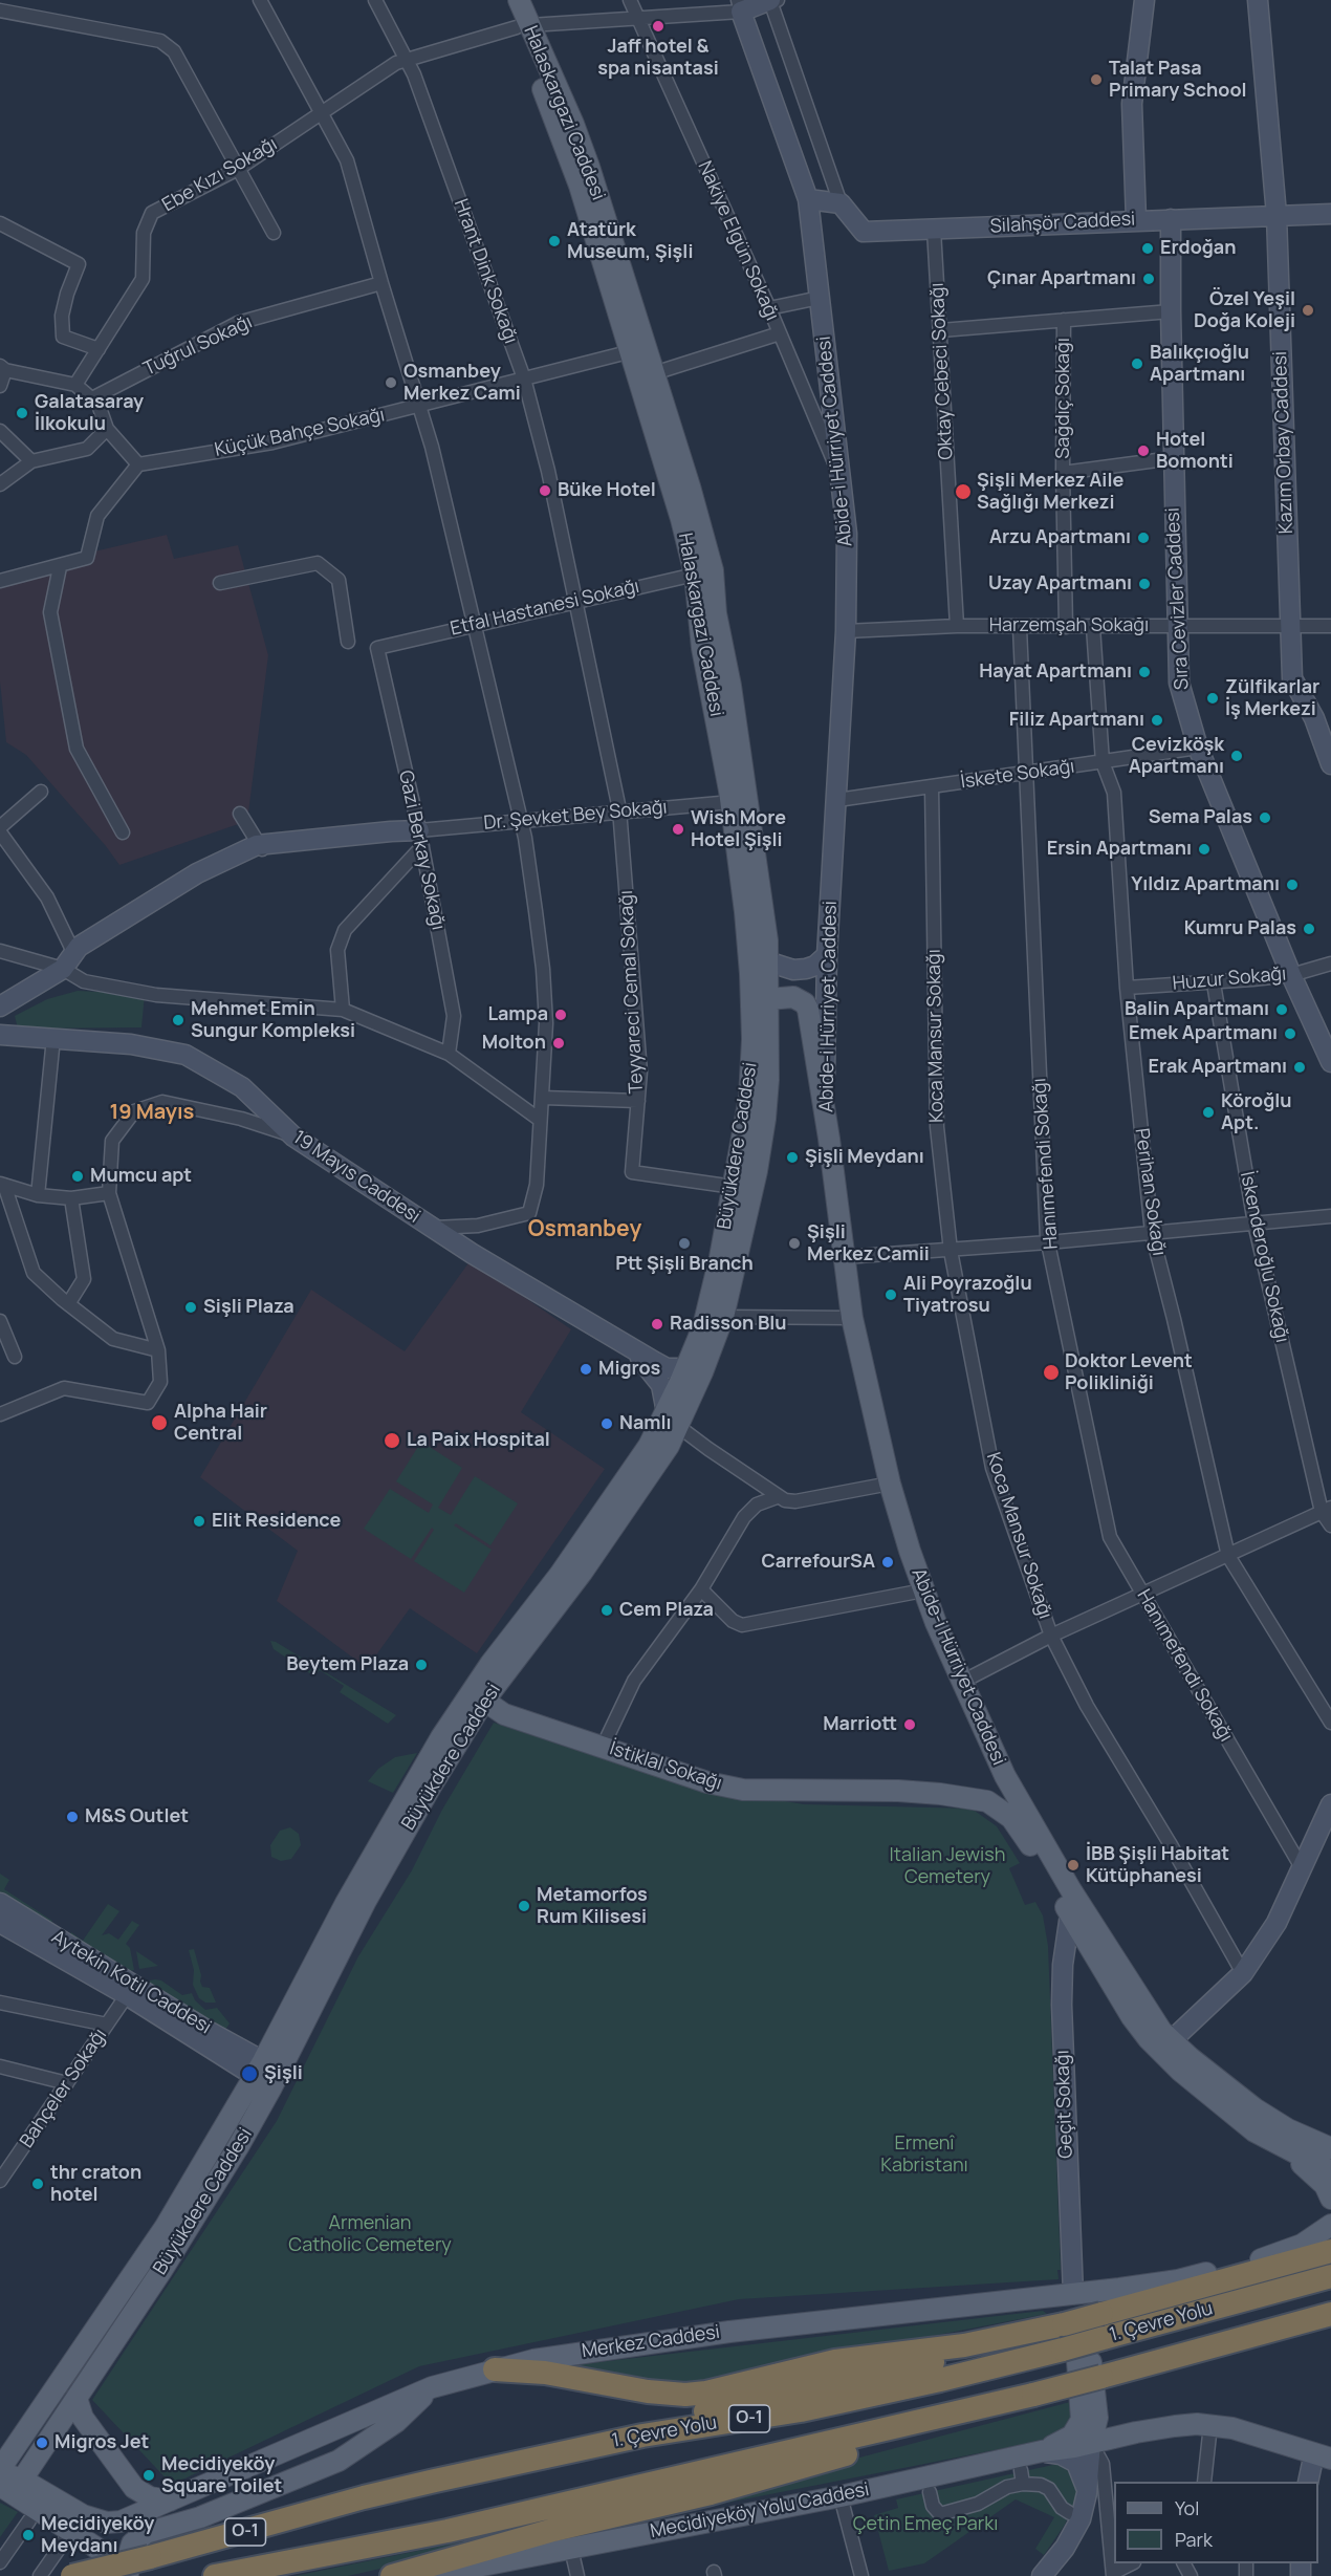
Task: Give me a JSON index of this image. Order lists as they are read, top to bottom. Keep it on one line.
{"streets":{"highway":["1. Çevre Yolu","O-1"],"main road":["Halaskargazi Caddesi","Abide-i Hürriyet Caddesi","Büyükdere Caddesi","İstiklal Sokağı","Merkez Caddesi","Mecidiyeköy Yolu Caddesi"],"street":["Ebe Kızı Sokağı","Silahşör Caddesi","Nakiye Elgün Sokağı","Hrant Dink Sokağı","Tuğrul Sokağı","Oktay Cebeci Sokağı","Sağdıç Sokağı","Küçük Bahçe Sokağı","Kazım Orbay Caddesi","Sıra Cevizler Caddesi","Etfal Hastanesi Sokağı","Harzemşah Sokağı","İskete Sokağı","Dr. Şevket Bey Sokağı","Gazi Berkay Sokağı","Huzur Sokağı","Teyyareci Cemal Sokağı","Koca Mansur Sokağı","Hanımefendi Sokağı","19 Mayıs Caddesi","Perihan Sokağı","İskenderoğlu Sokağı","Aytekin Kotil Caddesi","Bahçeler Sokağı","Geçit Sokağı"]},"crossings":[["Halaskargazi Caddesi","Ebe Kızı Sokağı"],["Halaskargazi Caddesi","Küçük Bahçe Sokağı"],["Halaskargazi Caddesi","Etfal Hastanesi Sokağı"],["Halaskargazi Caddesi","Dr. Şevket Bey Sokağı"],["Halaskargazi Caddesi","Büyükdere Caddesi"],["Ebe Kızı Sokağı","Nakiye Elgün Sokağı"],["Ebe Kızı Sokağı","Hrant Dink Sokağı"],["Ebe Kızı Sokağı","Abide-i Hürriyet Caddesi"],["Silahşör Caddesi","Oktay Cebeci Sokağı"],["Silahşör Caddesi","Kazım Orbay Caddesi"],["Silahşör Caddesi","Sıra Cevizler Caddesi"],["Nakiye Elgün Sokağı","Abide-i Hürriyet Caddesi"],["Hrant Dink Sokağı","Küçük Bahçe Sokağı"],["Hrant Dink Sokağı","Etfal Hastanesi Sokağı"],["Hrant Dink Sokağı","Dr. Şevket Bey Sokağı"],["Hrant Dink Sokağı","Teyyareci Cemal Sokağı"],["Oktay Cebeci Sokağı","Harzemşah Sokağı"],["Sağdıç Sokağı","Harzemşah Sokağı"],["Abide-i Hürriyet Caddesi","Harzemşah Sokağı"],["Abide-i Hürriyet Caddesi","İskete Sokağı"],["Abide-i Hürriyet Caddesi","İstiklal Sokağı"],["Abide-i Hürriyet Caddesi","Geçit Sokağı"],["Kazım Orbay Caddesi","Harzemşah Sokağı"],["Sıra Cevizler Caddesi","Harzemşah Sokağı"],["Sıra Cevizler Caddesi","İskete Sokağı"],["Sıra Cevizler Caddesi","Huzur Sokağı"],["Etfal Hastanesi Sokağı","Gazi Berkay Sokağı"],["Harzemşah Sokağı","Hanımefendi Sokağı"],["Harzemşah Sokağı","Perihan Sokağı"],["İskete Sokağı","Koca Mansur Sokağı"],["İskete Sokağı","Hanımefendi Sokağı"],["İskete Sokağı","Perihan Sokağı"],["Dr. Şevket Bey Sokağı","Gazi Berkay Sokağı"],["Dr. Şevket Bey Sokağı","Teyyareci Cemal Sokağı"],["Huzur Sokağı","Perihan Sokağı"],["Huzur Sokağı","İskenderoğlu Sokağı"],["Teyyareci Cemal Sokağı","Büyükdere Caddesi"],["Büyükdere Caddesi","19 Mayıs Caddesi"],["Büyükdere Caddesi","İstiklal Sokağı"],["Büyükdere Caddesi","Aytekin Kotil Caddesi"],["Büyükdere Caddesi","Merkez Caddesi"],["Aytekin Kotil Caddesi","Bahçeler Sokağı"],["Geçit Sokağı","Merkez Caddesi"]],"districts":["19 Mayıs","Osmanbey"],"parks":["Italian Jewish Cemetery","Ermenî Kabristanı","Armenian Catholic Cemetery","Çetin Emeç Parkı"],"places":["Jaff hotel & spa nisantasi","Talat Pasa Primary School","Atatürk Museum, Şişli","Erdoğan","Çınar Apartmanı","Özel Yeşil Doğa Koleji","Balıkçıoğlu Apartmanı","Osmanbey Merkez Cami","Galatasaray İlkokulu","Hotel Bomonti","Büke Hotel","Şişli Merkez Aile Sağlığı Merkezi","Arzu Apartmanı","Uzay Apartmanı","Hayat Apartmanı","Zülfikarlar İş Merkezi","Filiz Apartmanı","Cevizköşk Apartmanı","Sema Palas","Wish More Hotel Şişli","Ersin Apartmanı","Yıldız Apartmanı","Kumru Palas","Balin Apartmanı","Lampa","Mehmet Emin Sungur Kompleksi","Emek Apartmanı","Molton","Erak Apartmanı","Köroğlu Apt.","Şişli Meydanı","Mumcu apt","Ptt Şişli Branch","Şişli Merkez Camii","Ali Poyrazoğlu Tiyatrosu","Sişli Plaza","Radisson Blu","Migros","Doktor Levent Polikliniği","Alpha Hair Central","Namlı","La Paix Hospital","Elit Residence","CarrefourSA","Cem Plaza","Beytem Plaza","Marriott","M&S Outlet","İBB Şişli Habitat Kütüphanesi","Metamorfos Rum Kilisesi","Şişli","thr craton hotel","Migros Jet","Mecidiyeköy Square Toilet","Mecidiyeköy Meydanı"],"legend":["Yol","Park"]}
